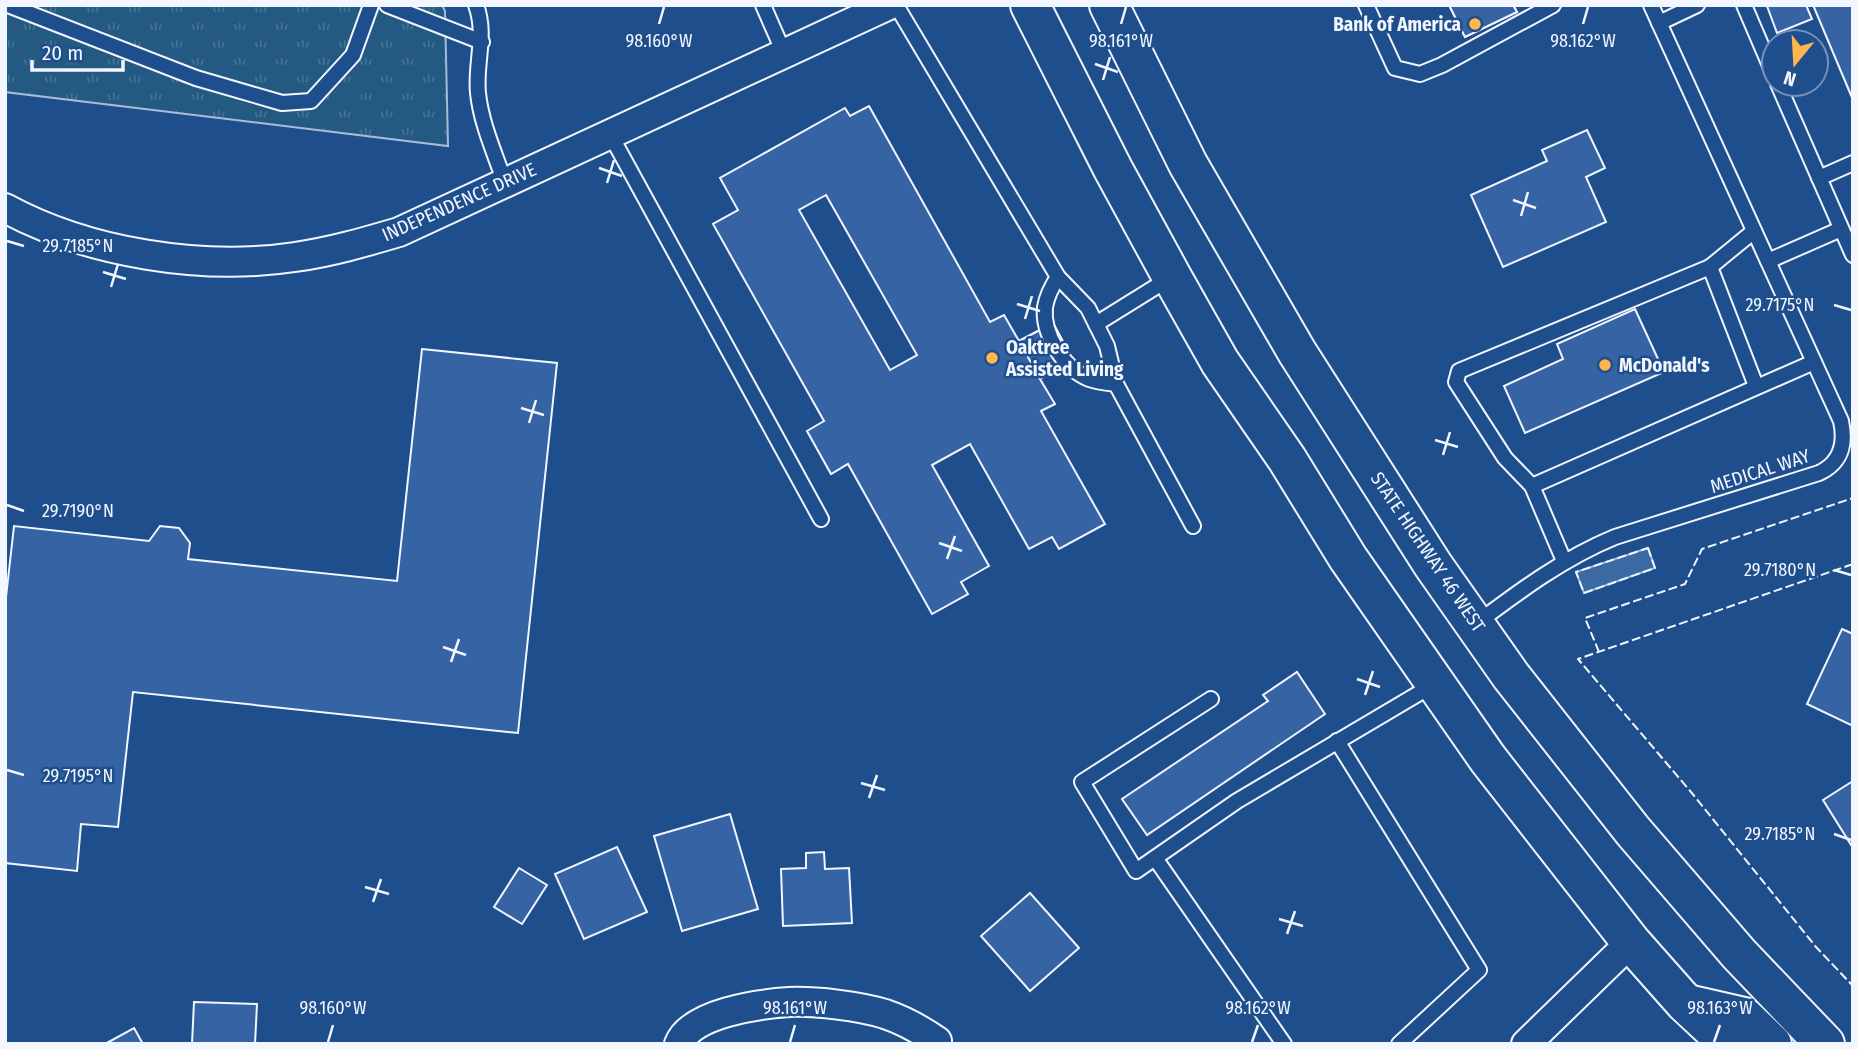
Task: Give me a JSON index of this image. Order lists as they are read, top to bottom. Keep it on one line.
{"streets":{"main road":["STATE HIGHWAY 46 WEST"],"street":["INDEPENDENCE DRIVE"],"lane":["MEDICAL WAY"]},"crossings":[["MEDICAL WAY","STATE HIGHWAY 46 WEST"]],"places":["Bank of America","Oaktree Assisted Living","McDonald's"],"scale_bar":"20 m","north":"bottom","coordinates":["98.160°W","98.161°W","98.162°W","29.7185°N","29.7175°N","29.7190°N","29.7180°N","29.7195°N","98.163°W"]}
